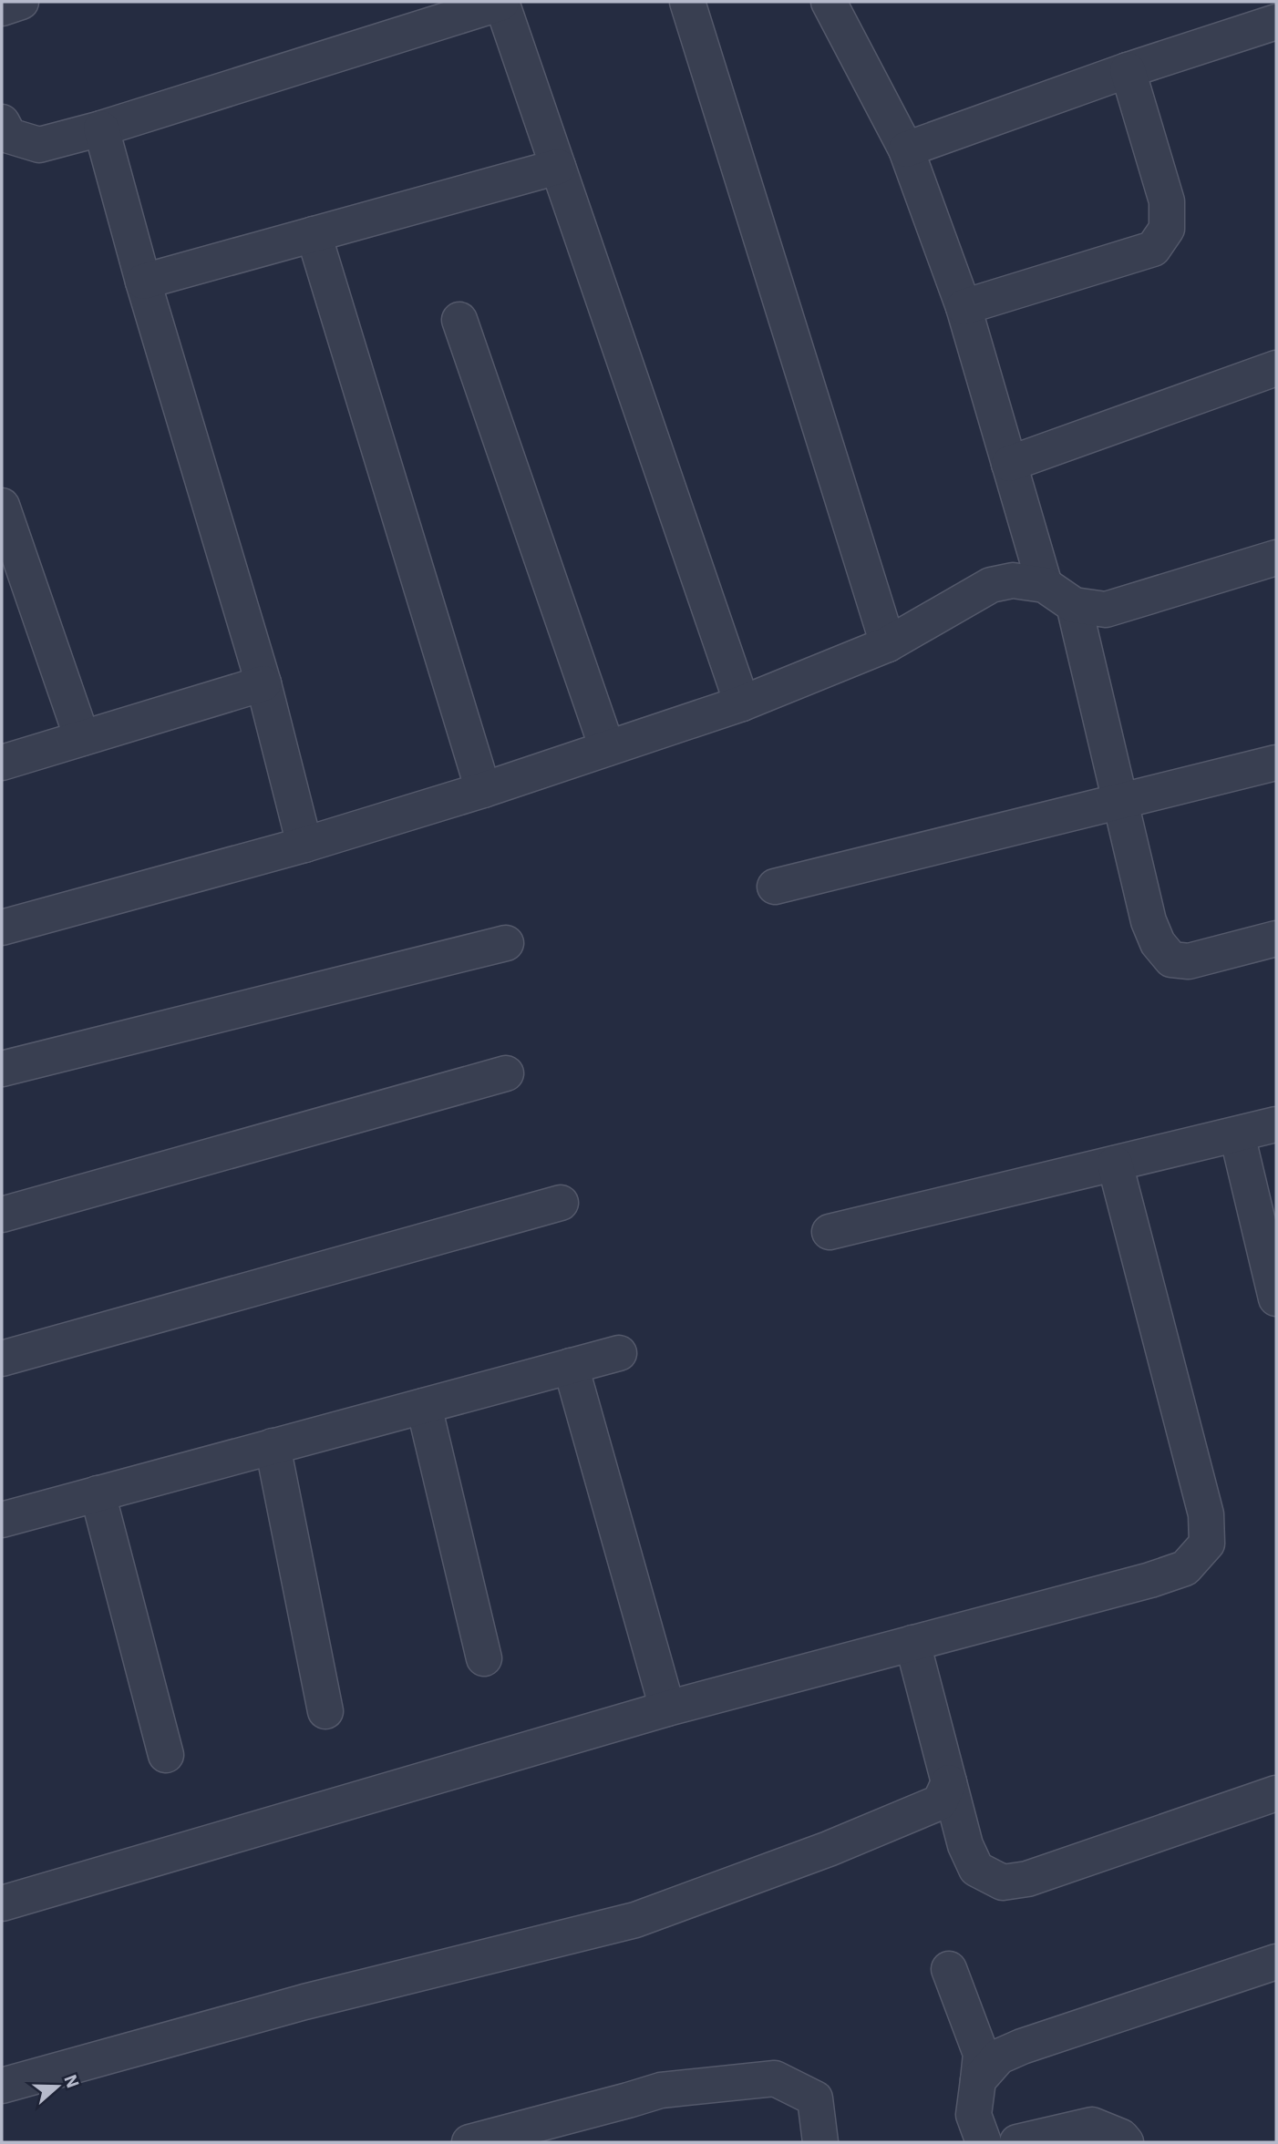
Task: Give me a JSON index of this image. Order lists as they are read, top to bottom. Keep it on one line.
{"north":"right"}
